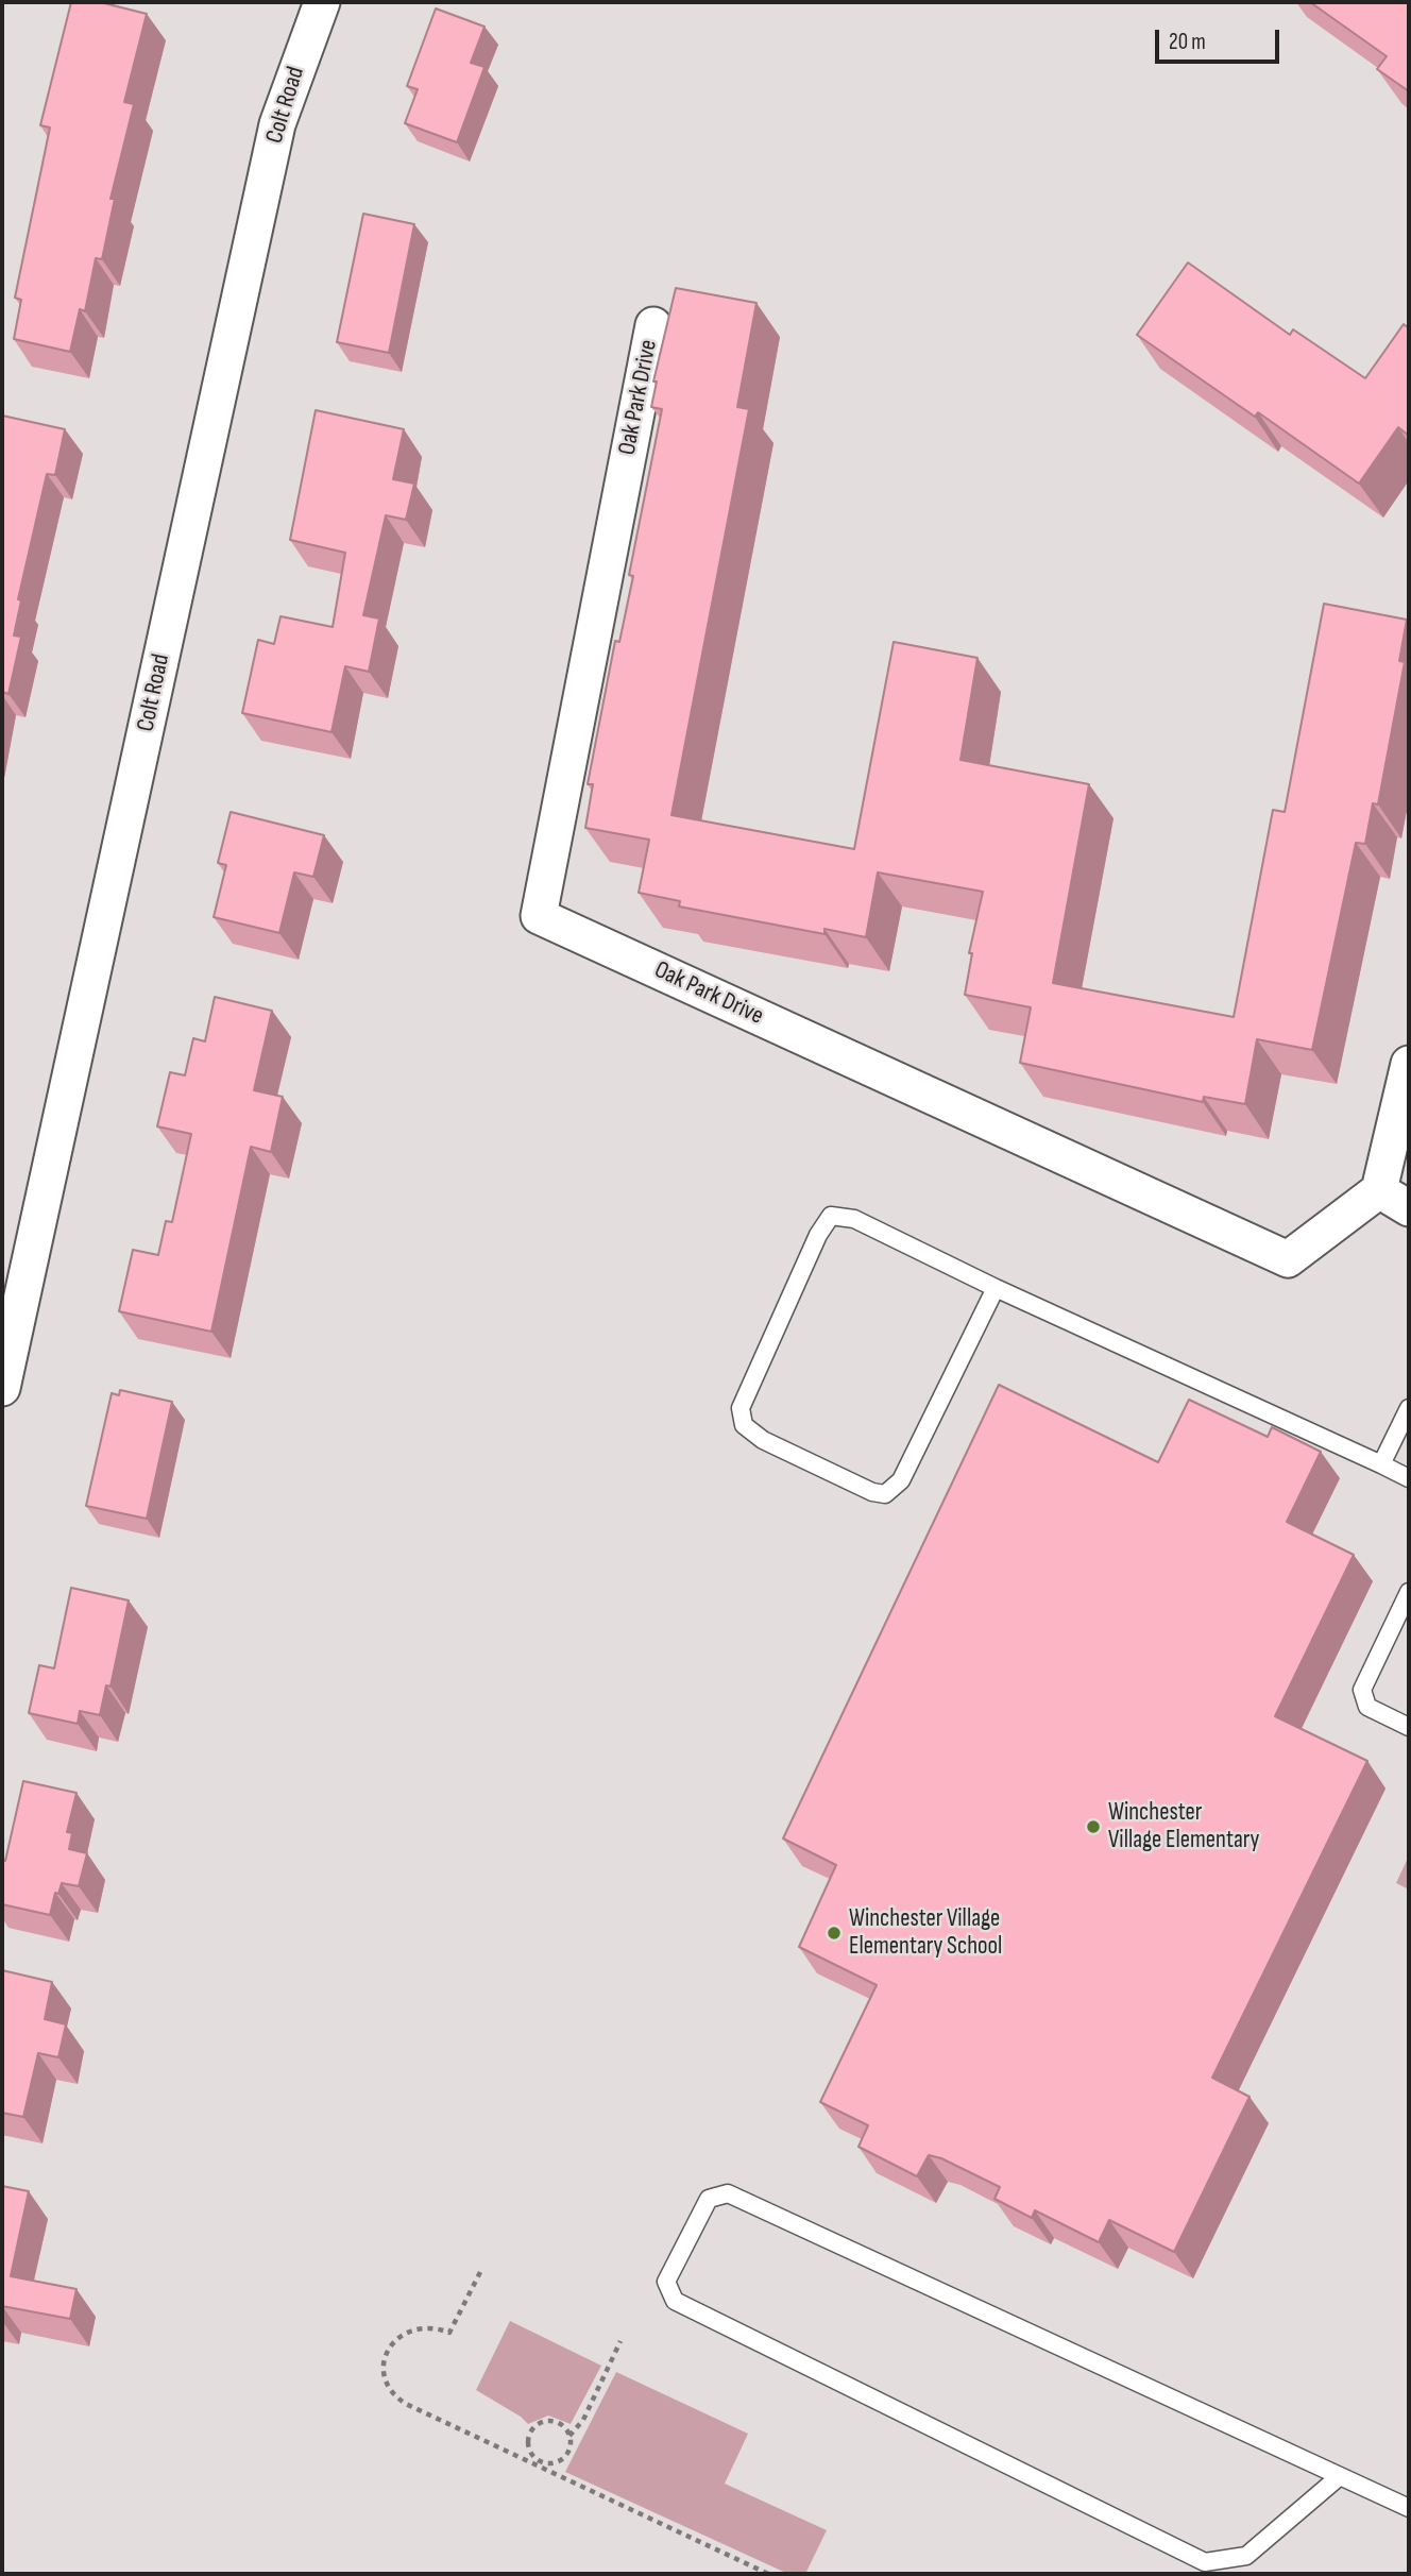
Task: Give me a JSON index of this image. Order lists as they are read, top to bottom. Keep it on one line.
{"streets":{"street":["Colt Road","Oak Park Drive"]},"places":["Winchester Village Elementary","Winchester Village Elementary School"],"scale_bar":"20 m"}
